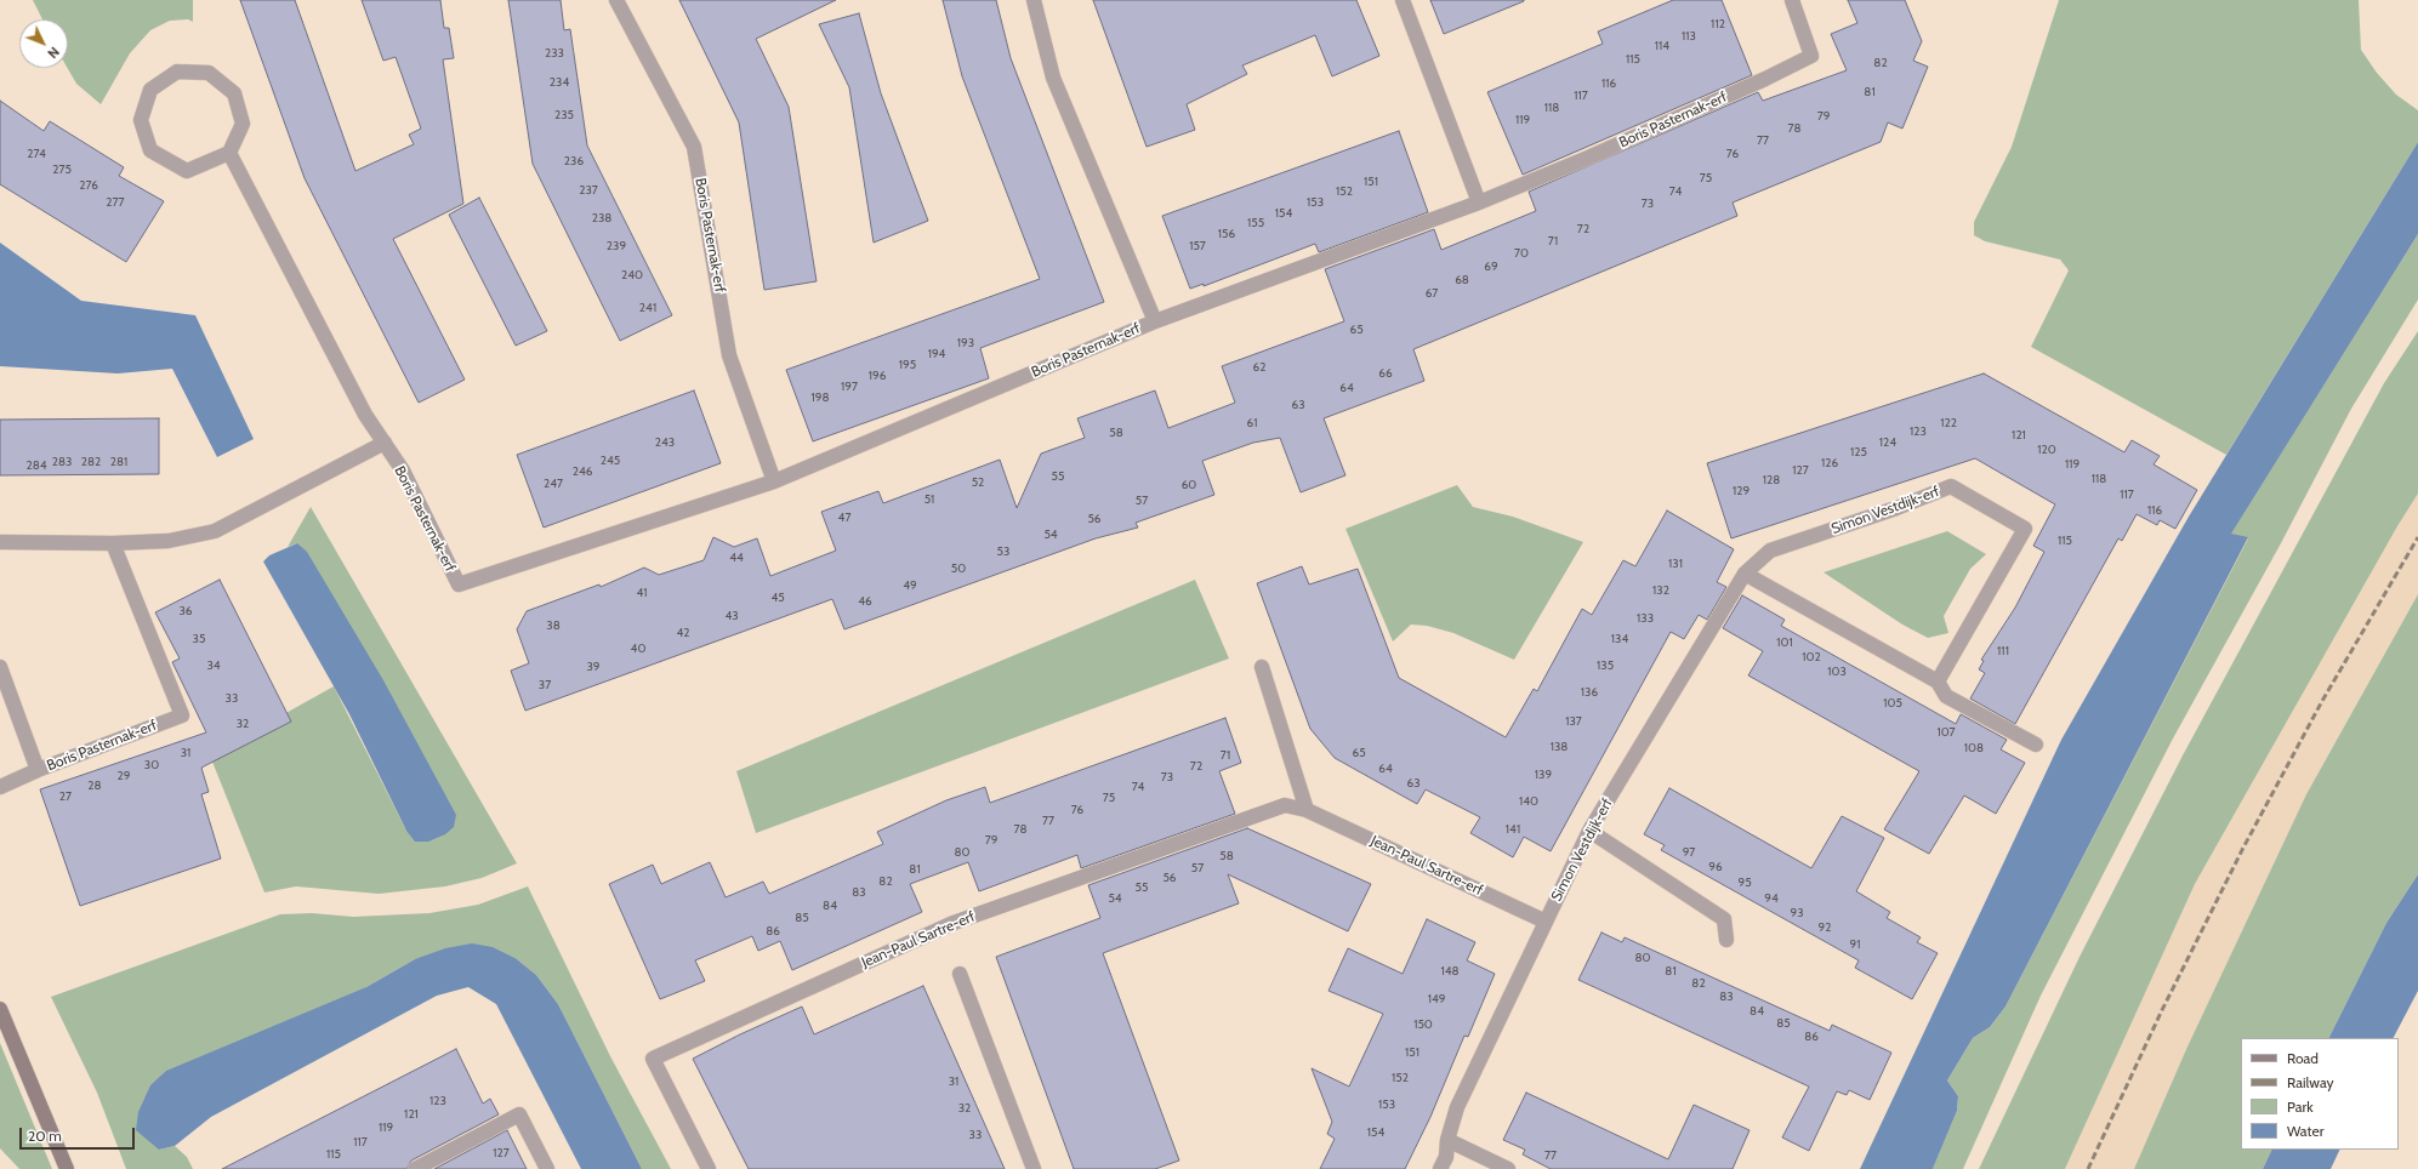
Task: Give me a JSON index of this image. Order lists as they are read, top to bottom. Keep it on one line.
{"streets":{"street":["Boris Pasternak-erf","Simon Vestdijk-erf","Jean-Paul Sartre-erf"]},"crossings":[["Simon Vestdijk-erf","Jean-Paul Sartre-erf"]],"house_numbers":["112","113","114","233","115","82","234","116","81","117","118","235","79","119","78","77","274","76","236","275","75","151","276","237","152","74","277","153","73","154","238","155","72","156","71","239","157","70","69","240","68","67","241","65","193","194","195","62","66","196","197","64","198","63","61","122","123","58","121","243","124","120","125","245","283","282","281","126","119","284","127","246","55","118","128","52","247","60","129","117","51","57","116","47","56","54","115","53","44","131","50","49","132","41","45","46","36","43","133","38","42","35","134","101","40","111","102","34","135","39","103","37","136","33","105","137","32","107","138","108","31","65","71","30","72","64","139","29","73","63","28","74","27","75","140","76","77","78","141","79","80","97","58","96","57","81","56","82","95","55","83","54","94","84","93","85","92","86","91","80","148","81","82","83","149","84","85","150","86","151","152","31","123","153","32","121","119","154","33","117","127","115","77"],"legend":["Road","Railway","Park","Water"],"scale_bar":"20 m","north":"bottom right"}
